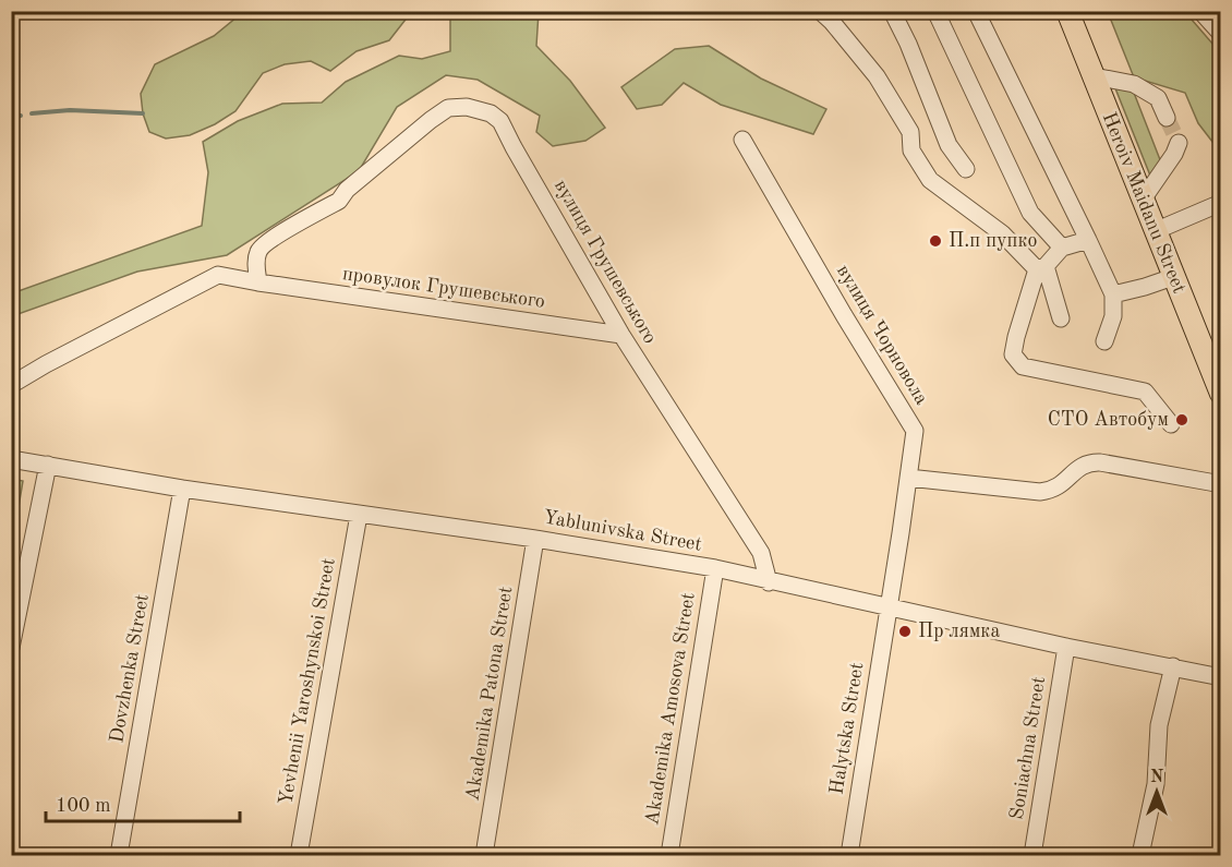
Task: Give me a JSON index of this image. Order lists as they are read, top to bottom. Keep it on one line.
{"streets":{"main road":["Heroiv Maidanu Street"],"street":["вулиця Грушевського","провулок Грушевського","вулиця Чорновола","Yablunivska Street","Dovzhenka Street","Yevhenii Yaroshynskoi Street","Akademika Patona Street","Akademika Amosova Street","Halytska Street","Soniachna Street"]},"crossings":[["вулиця Грушевського","провулок Грушевського"],["вулиця Грушевського","Yablunivska Street"],["вулиця Чорновола","Yablunivska Street"],["вулиця Чорновола","Halytska Street"],["Yablunivska Street","Dovzhenka Street"],["Yablunivska Street","Yevhenii Yaroshynskoi Street"],["Yablunivska Street","Akademika Patona Street"],["Yablunivska Street","Akademika Amosova Street"],["Yablunivska Street","Halytska Street"],["Yablunivska Street","Soniachna Street"]],"places":["П.п пупко","СТО Автобум","Пр лямка"],"scale_bar":"100 m","north":"top"}
